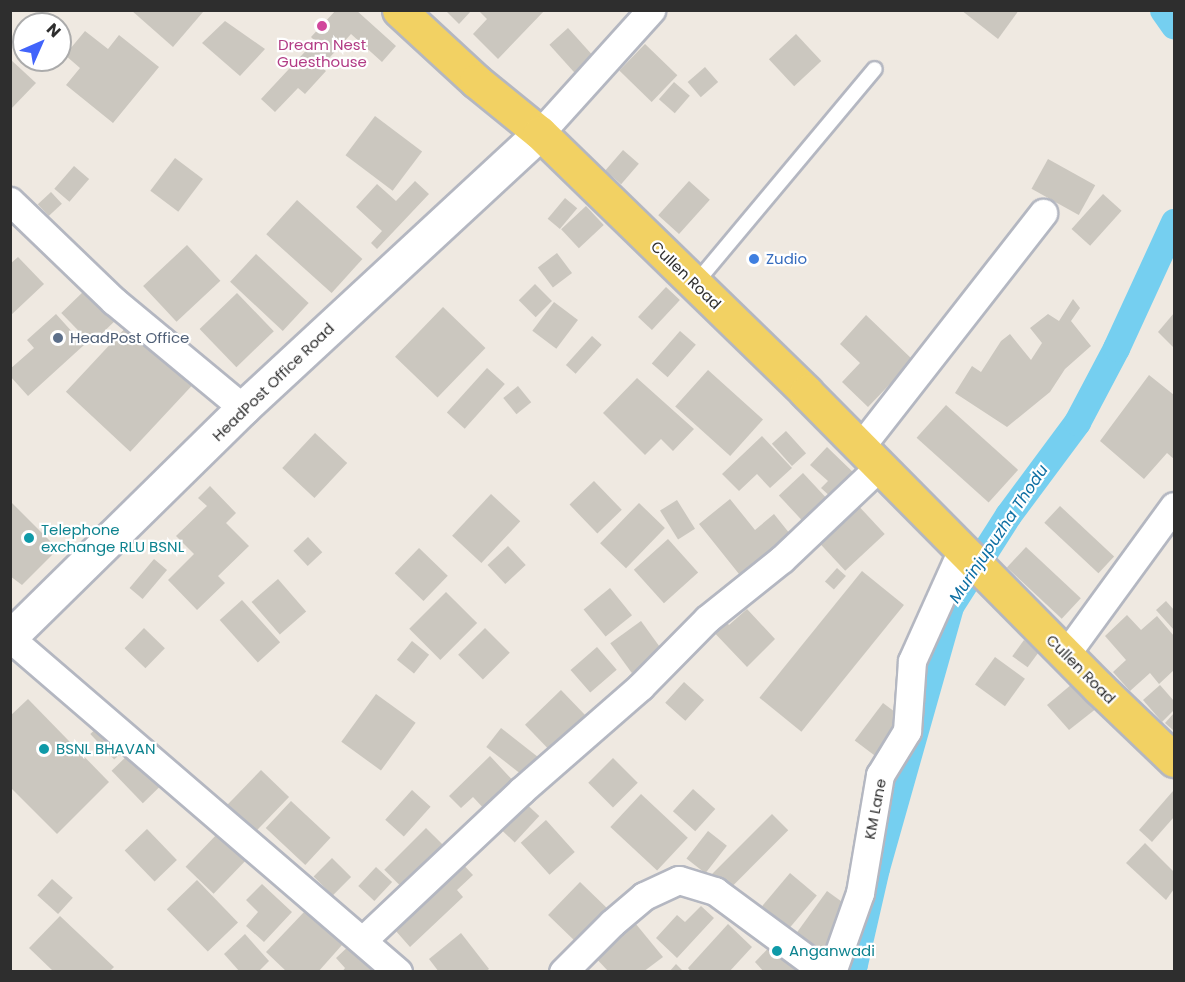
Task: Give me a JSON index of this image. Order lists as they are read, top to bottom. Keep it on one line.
{"streets":{"main road":["Cullen Road","HeadPost Office Road"],"street":["KM Lane"]},"crossings":[["Cullen Road","HeadPost Office Road"],["Cullen Road","KM Lane"]],"water":["Murinjupuzha Thodu"],"places":["Dream Nest Guesthouse","Zudio","HeadPost Office","Telephone exchange RLU BSNL","BSNL BHAVAN","Anganwadi"],"north":"top right"}
